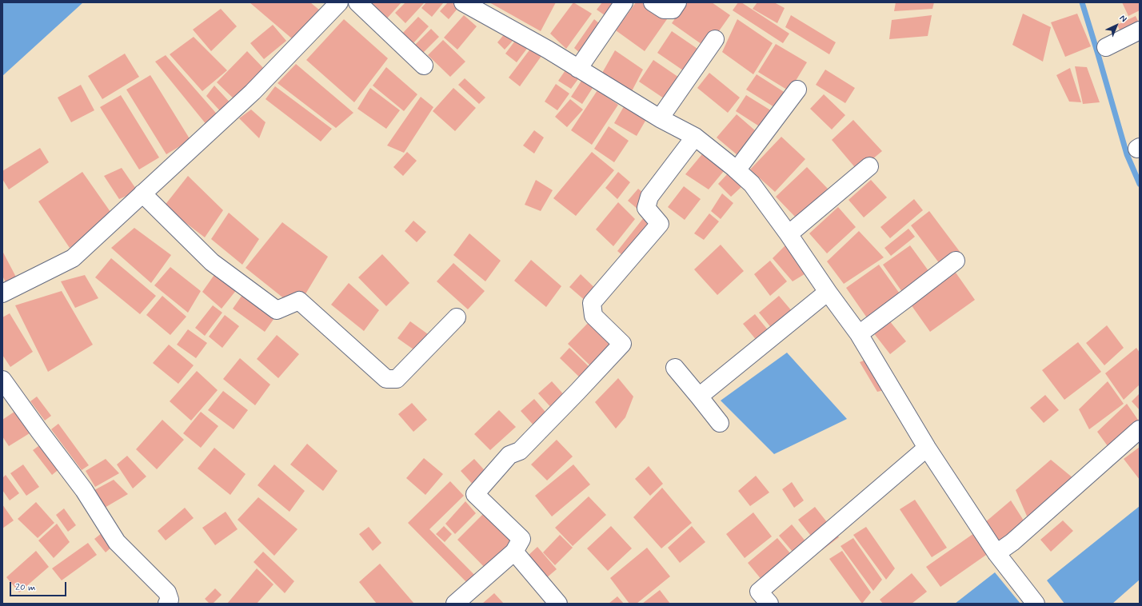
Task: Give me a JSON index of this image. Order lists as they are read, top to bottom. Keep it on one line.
{"scale_bar":"20 m","north":"top right"}
